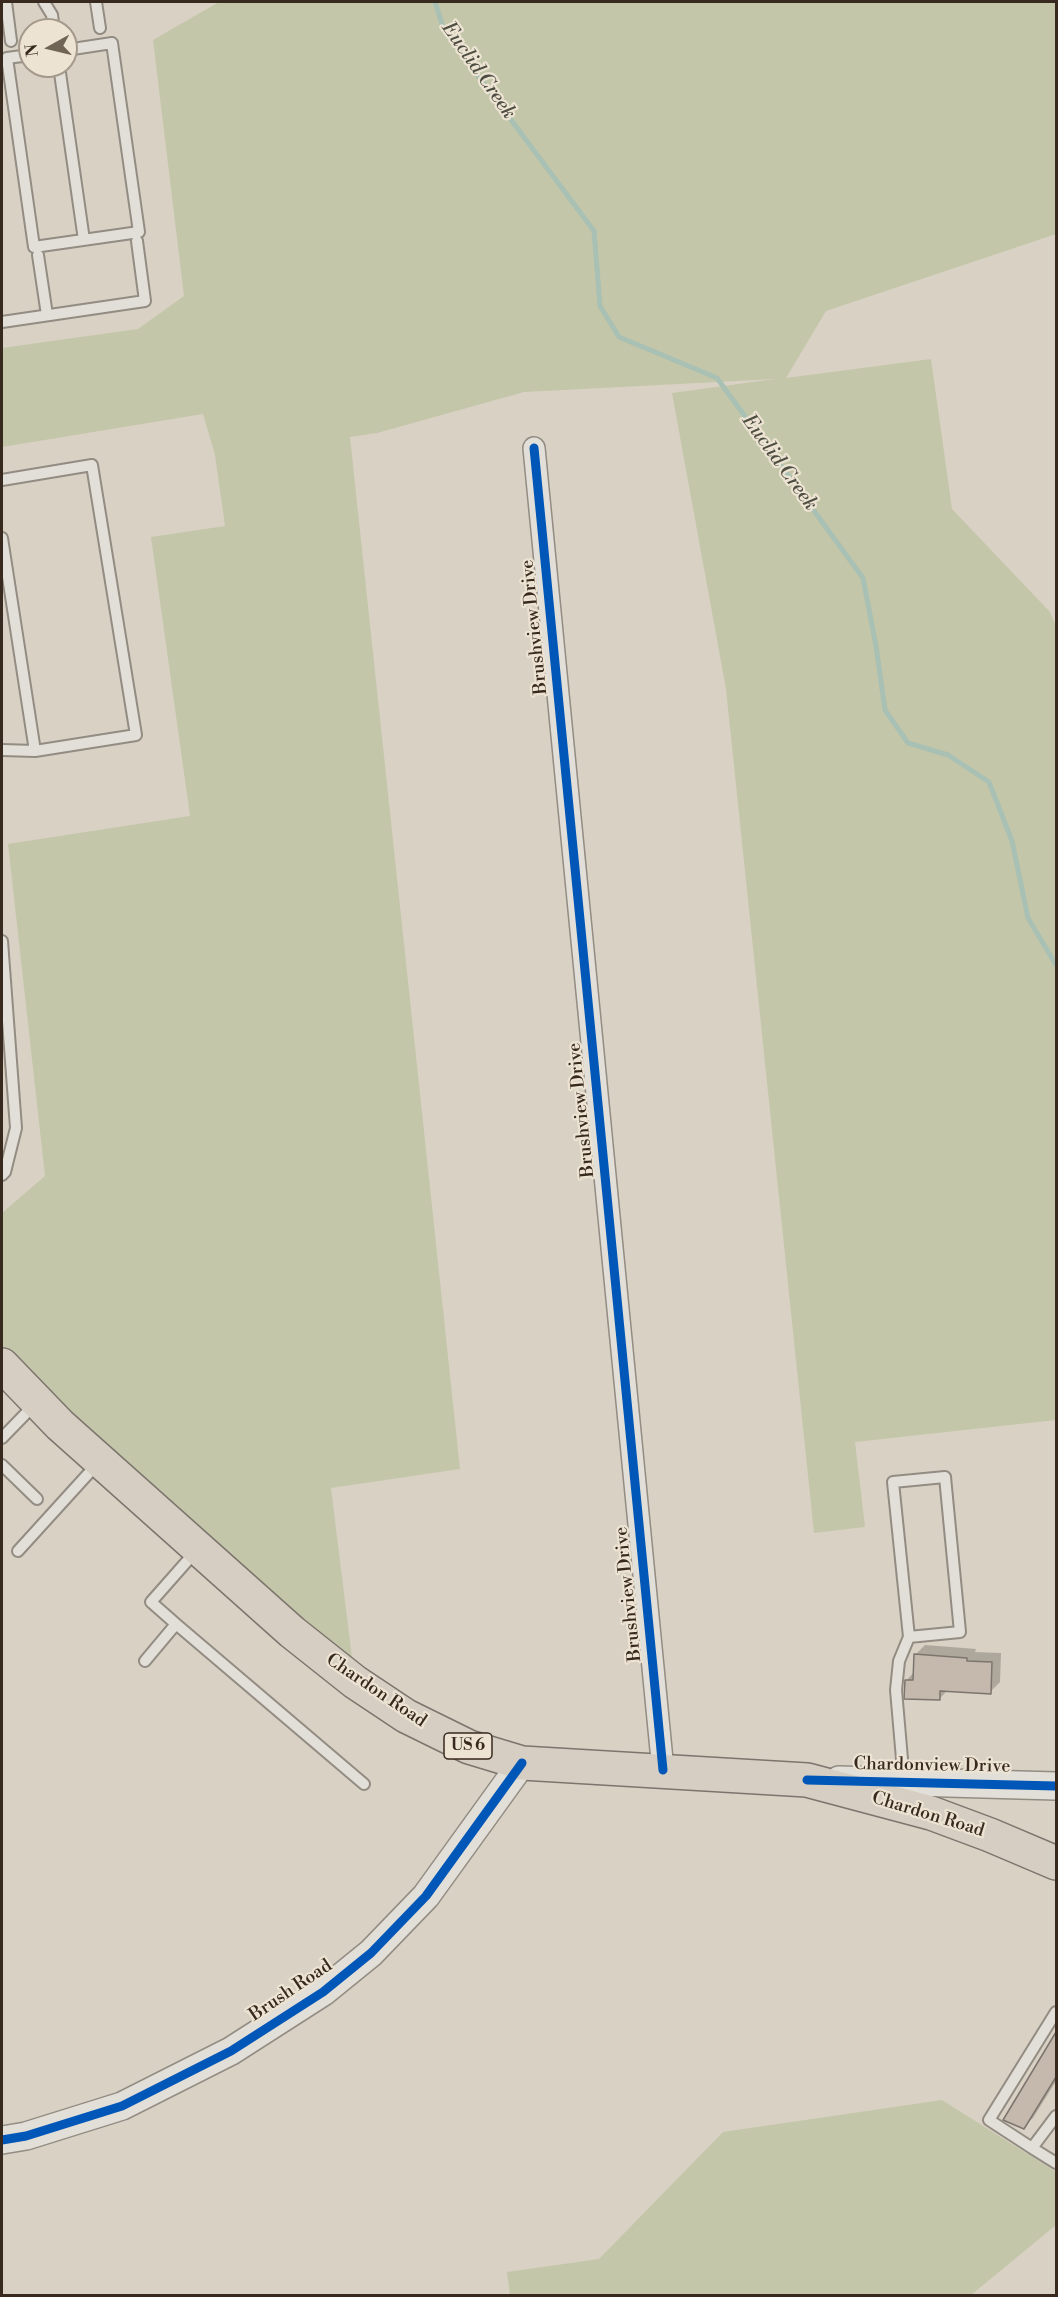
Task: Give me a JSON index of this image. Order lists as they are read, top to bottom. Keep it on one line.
{"streets":{"main road":["Chardon Road","US 6"],"street":["Brushview Drive","Chardonview Drive","Brush Road"]},"crossings":[["Brushview Drive","Chardon Road"],["Chardon Road","Chardonview Drive"],["Chardon Road","Brush Road"]],"water":["Euclid Creek"],"north":"left"}
